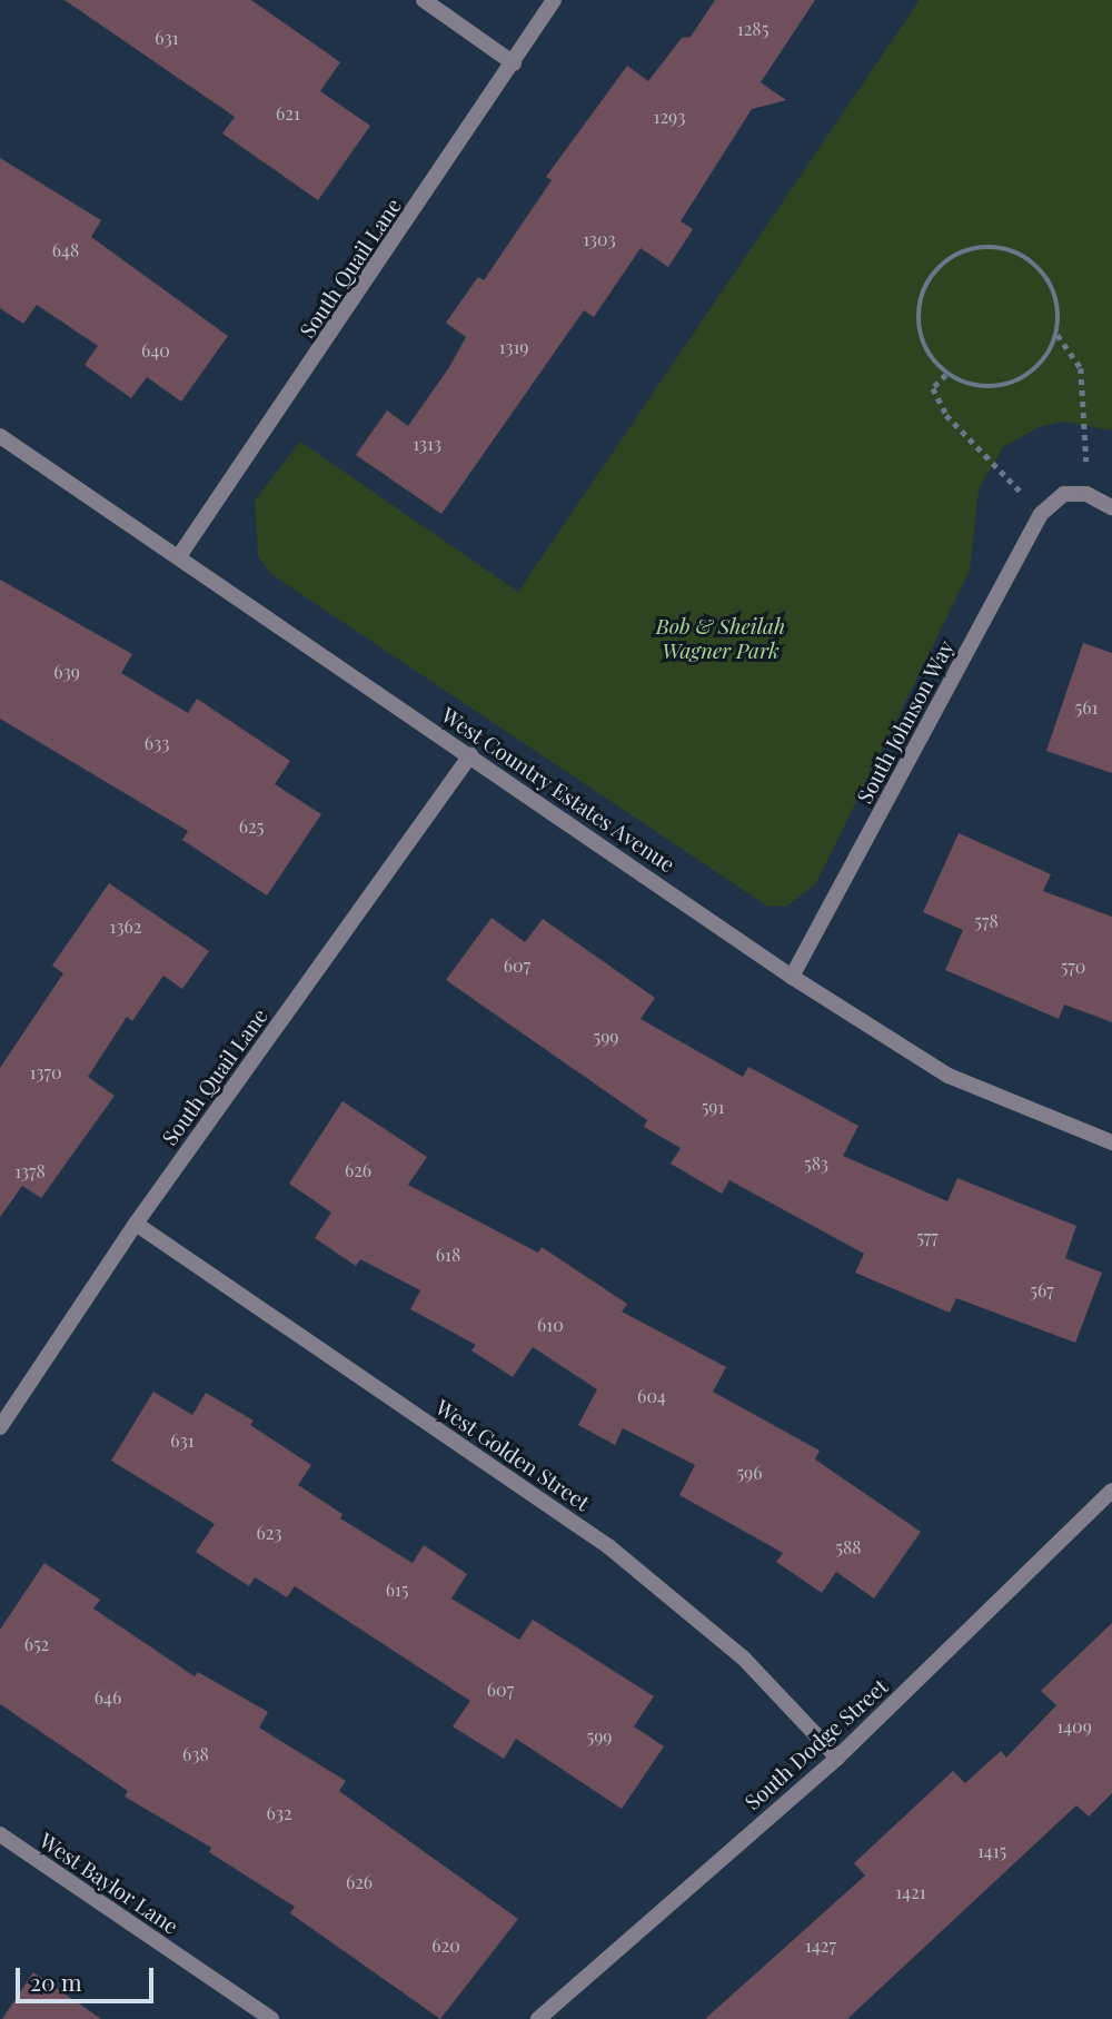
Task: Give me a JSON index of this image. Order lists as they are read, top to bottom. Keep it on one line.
{"streets":{"street":["South Quail Lane","South Johnson Way","West Country Estates Avenue","West Golden Street","South Dodge Street","West Baylor Lane"]},"crossings":[["South Quail Lane","West Country Estates Avenue"],["South Quail Lane","West Golden Street"],["South Johnson Way","West Country Estates Avenue"],["West Golden Street","South Dodge Street"]],"parks":["Bob & Sheilah Wagner Park"],"house_numbers":["1285","631","621","1293","1303","648","1319","640","1313","639","561","633","625","578","1362","607","570","599","1370","591","583","626","1378","577","618","567","610","604","631","596","623","588","615","652","607","646","1409","599","638","632","1415","626","1421","620","1427"],"scale_bar":"20 m"}
